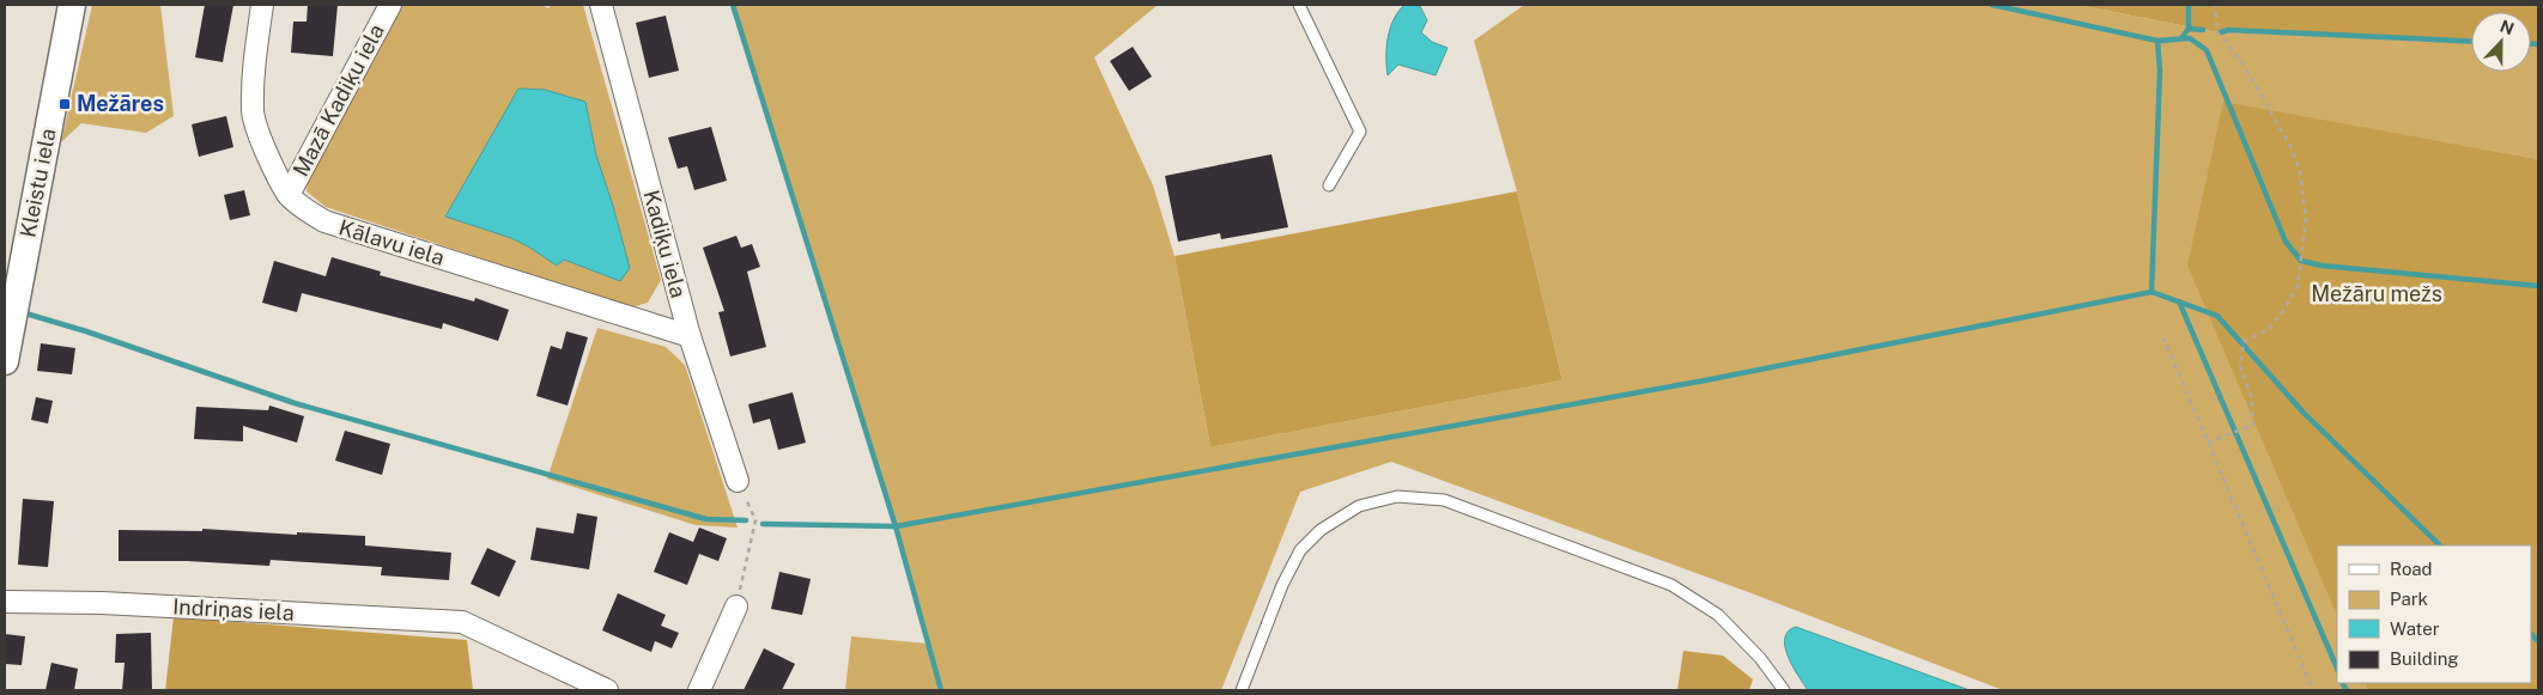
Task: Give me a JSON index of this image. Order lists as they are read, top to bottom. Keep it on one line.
{"streets":{"street":["Mazā Kadiķu iela","Kleistu iela","Kālavu iela","Kadiķu iela","Indriņas iela"]},"crossings":[["Mazā Kadiķu iela","Kālavu iela"],["Kālavu iela","Kadiķu iela"]],"parks":["Mežāru mežs"],"places":{"transit":["Mežāres"]},"legend":["Road","Park","Water","Building"],"north":"top"}
